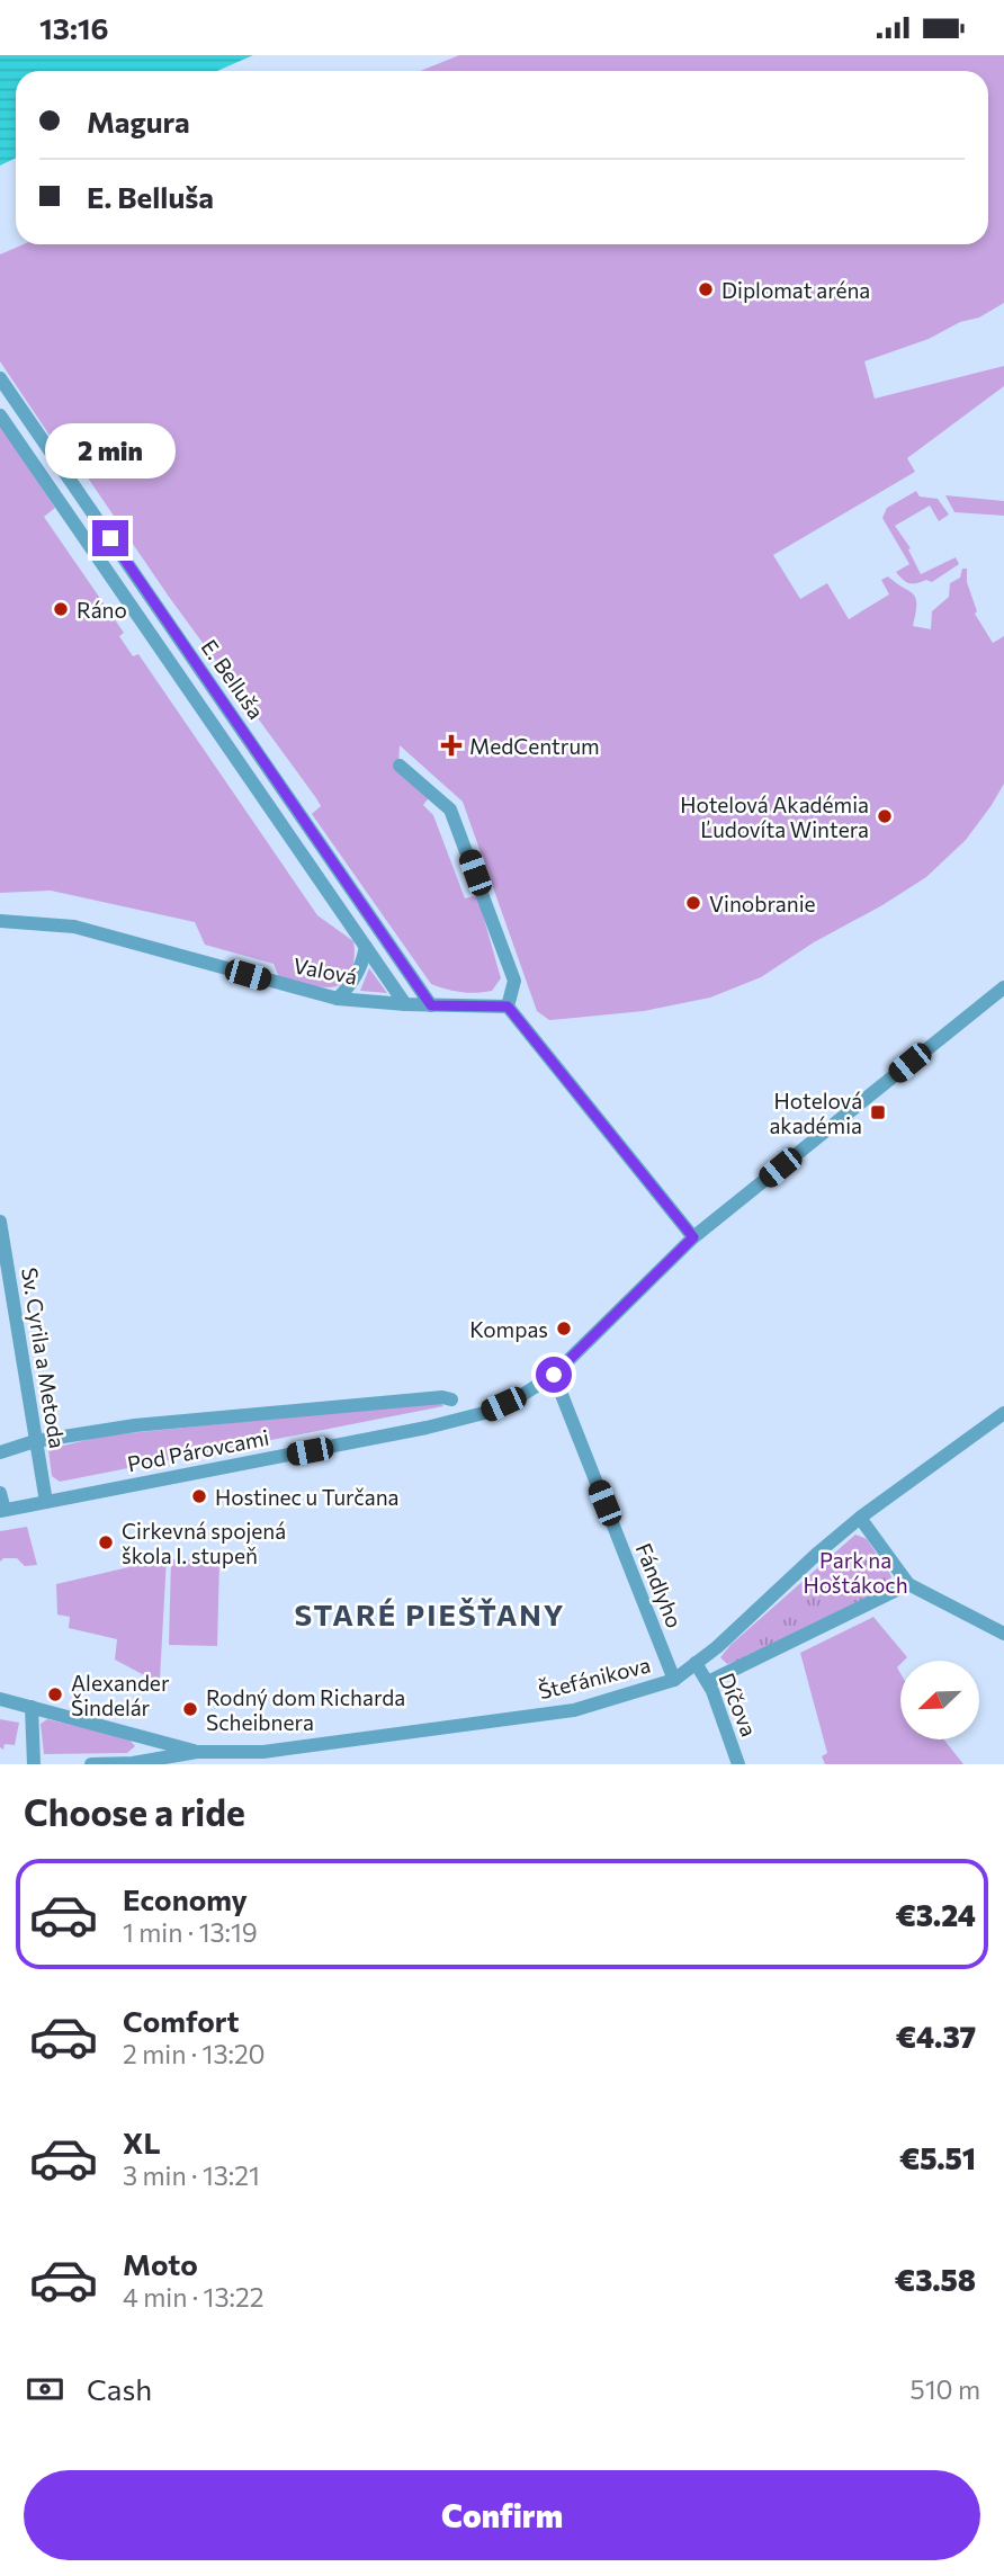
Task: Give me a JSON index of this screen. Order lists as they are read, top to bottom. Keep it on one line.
{"streets":{"street":["E. Belluša","Valová","Sv. Cyrila a Metoda","Pod Párovcami","Fándlyho","Štefánikova","Díčova"]},"crossings":[["E. Belluša","Valová"],["Sv. Cyrila a Metoda","Pod Párovcami"],["Pod Párovcami","Fándlyho"],["Fándlyho","Štefánikova"],["Štefánikova","Díčova"]],"districts":["STARÉ PIEŠŤANY"],"parks":["Park na Hoštákoch"],"places":{"other":["Diplomat aréna","Ráno","Hotelová Akadémia Ľudovíta Wintera","Vinobranie","Kompas","Hostinec u Turčana","Cirkevná spojená škola I. stupeň","Alexander Šindelár","Rodný dom Richarda Scheibnera"],"health":["MedCentrum"],"transit":["Hotelová akadémia"]},"north":"bottom left","page":{"status":"13:16","banner":["Magura","E. Belluša"],"bubble":"2 min","heading":"Choose a ride","list":[{"name":"Economy","note":"1 min · 13:19","value":"€3.24"},{"name":"Comfort","note":"2 min · 13:20","value":"€4.37"},{"name":"XL","note":"3 min · 13:21","value":"€5.51"},{"name":"Moto","note":"4 min · 13:22","value":"€3.58"}],"pay":["Cash","510 m"],"buttons":"Confirm"}}
